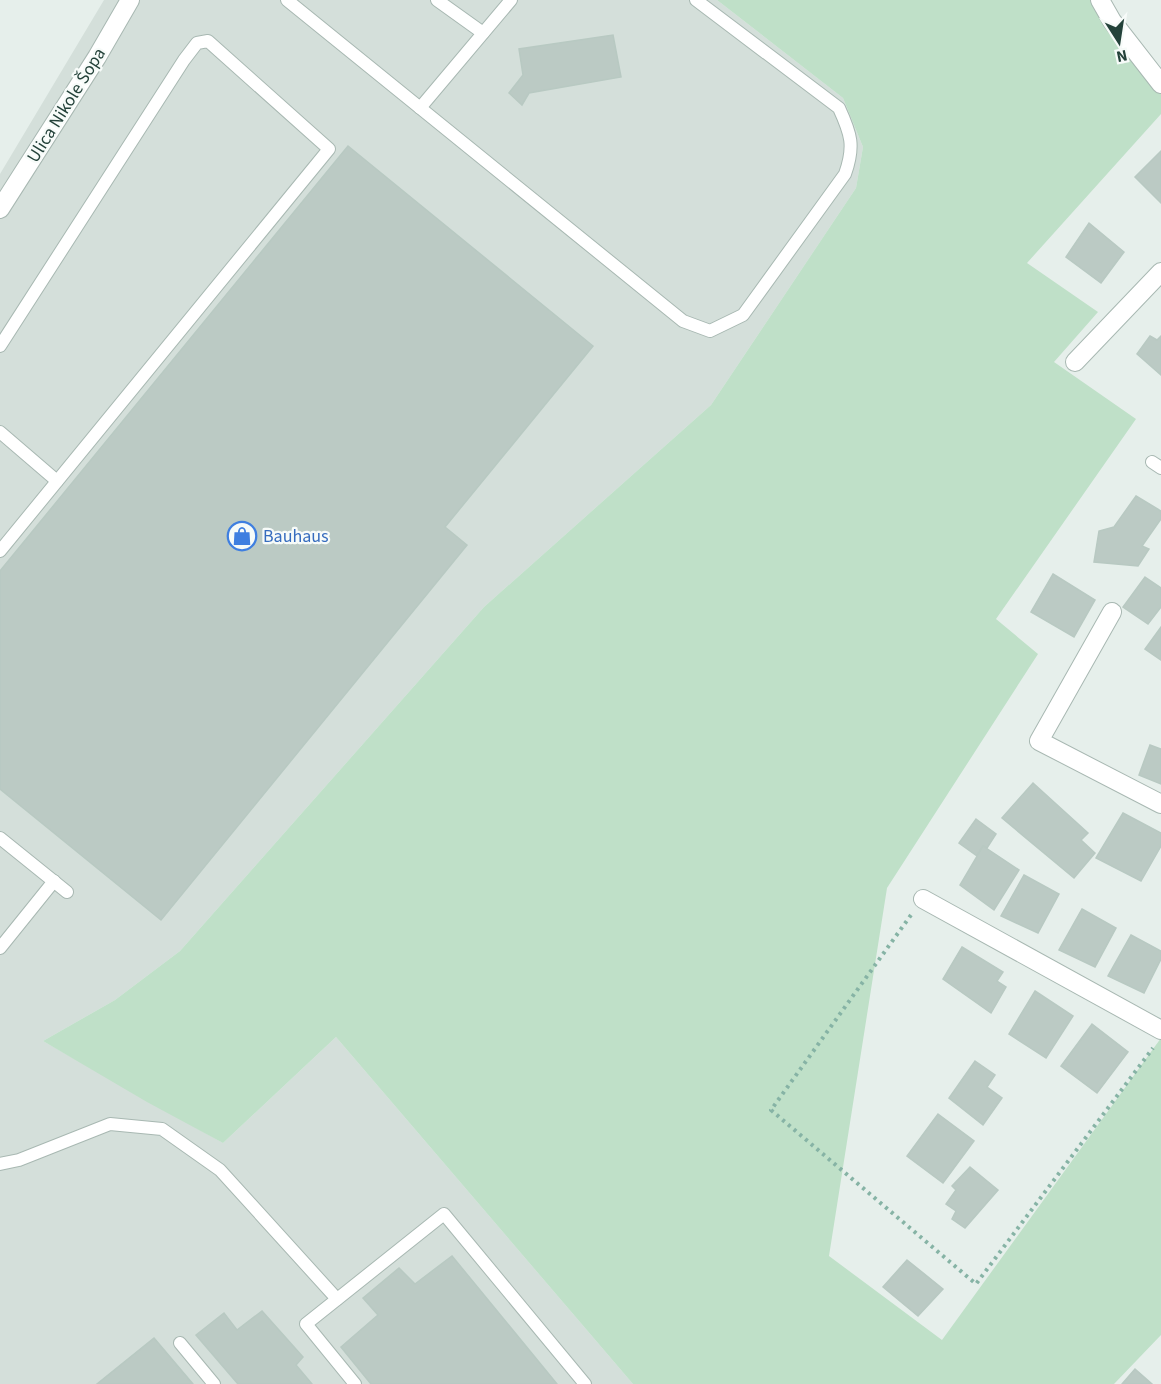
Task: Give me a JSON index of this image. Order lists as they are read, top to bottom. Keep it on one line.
{"streets":{"street":["Ulica Nikole Šopa"]},"places":{"shop":["Bauhaus"]},"north":"bottom"}
